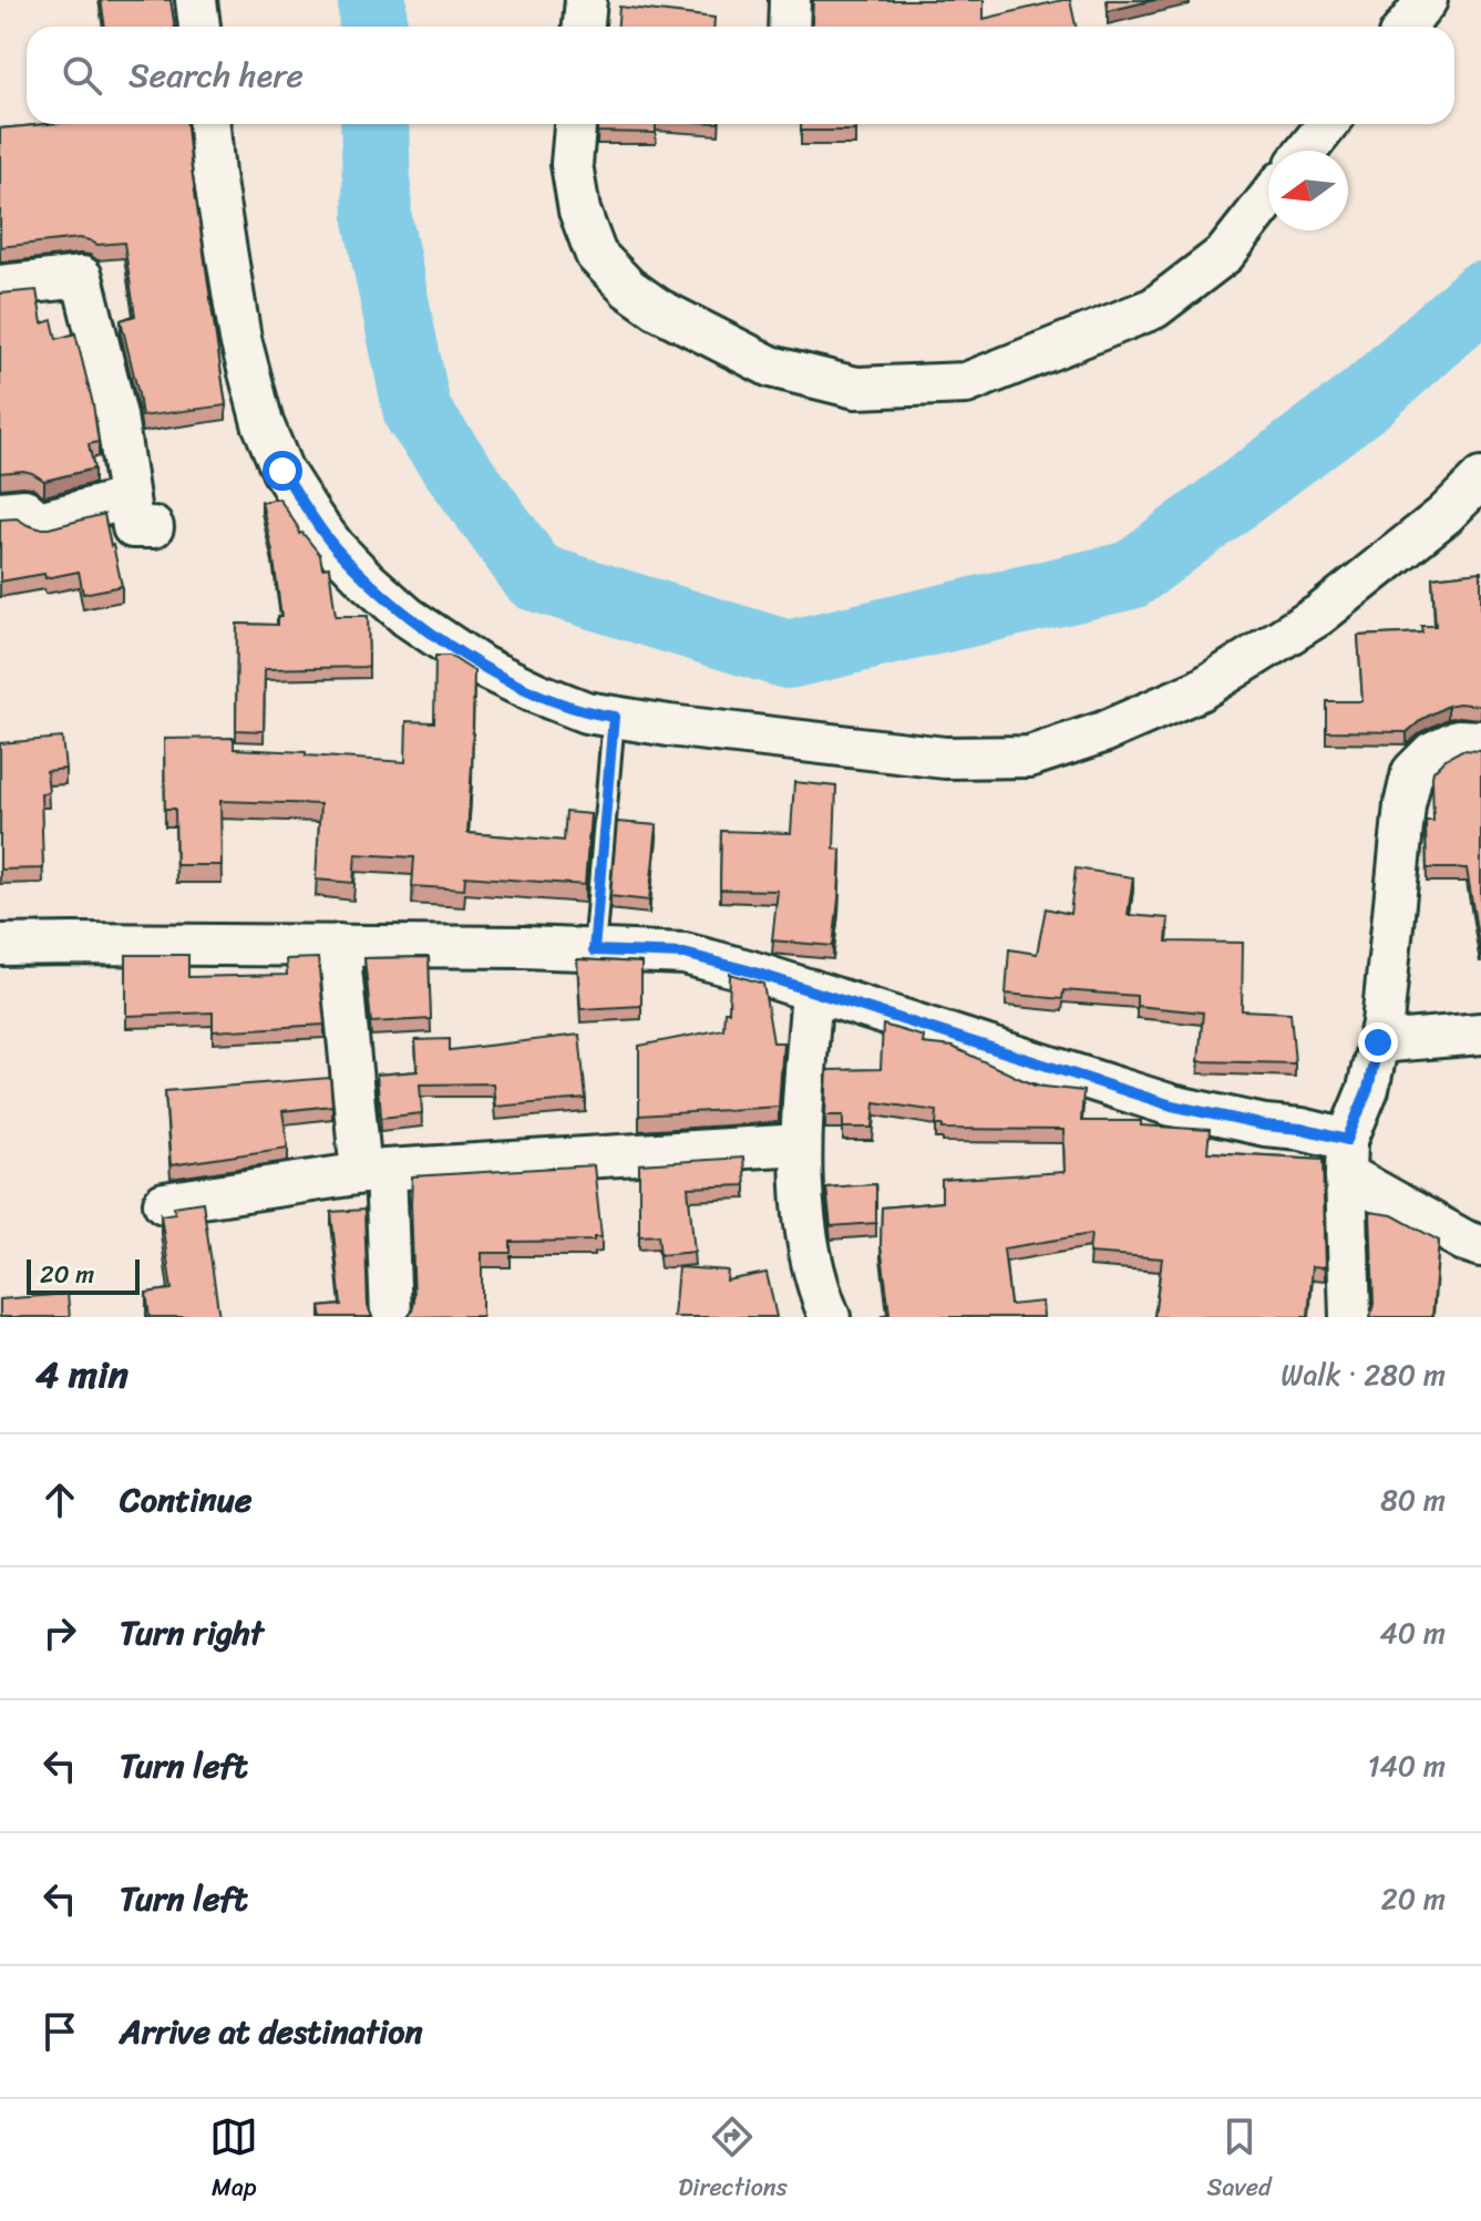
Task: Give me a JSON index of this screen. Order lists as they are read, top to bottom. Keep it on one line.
{"scale_bar":"20 m","north":"left","page":{"search":"Search here","scale":"20 m","heading":["4 min","Walk · 280 m"],"list":[["Continue","80 m"],["Turn right","40 m"],["Turn left","140 m"],["Turn left","20 m"],"Arrive at destination"],"nav":["Map","Directions","Saved"]}}
